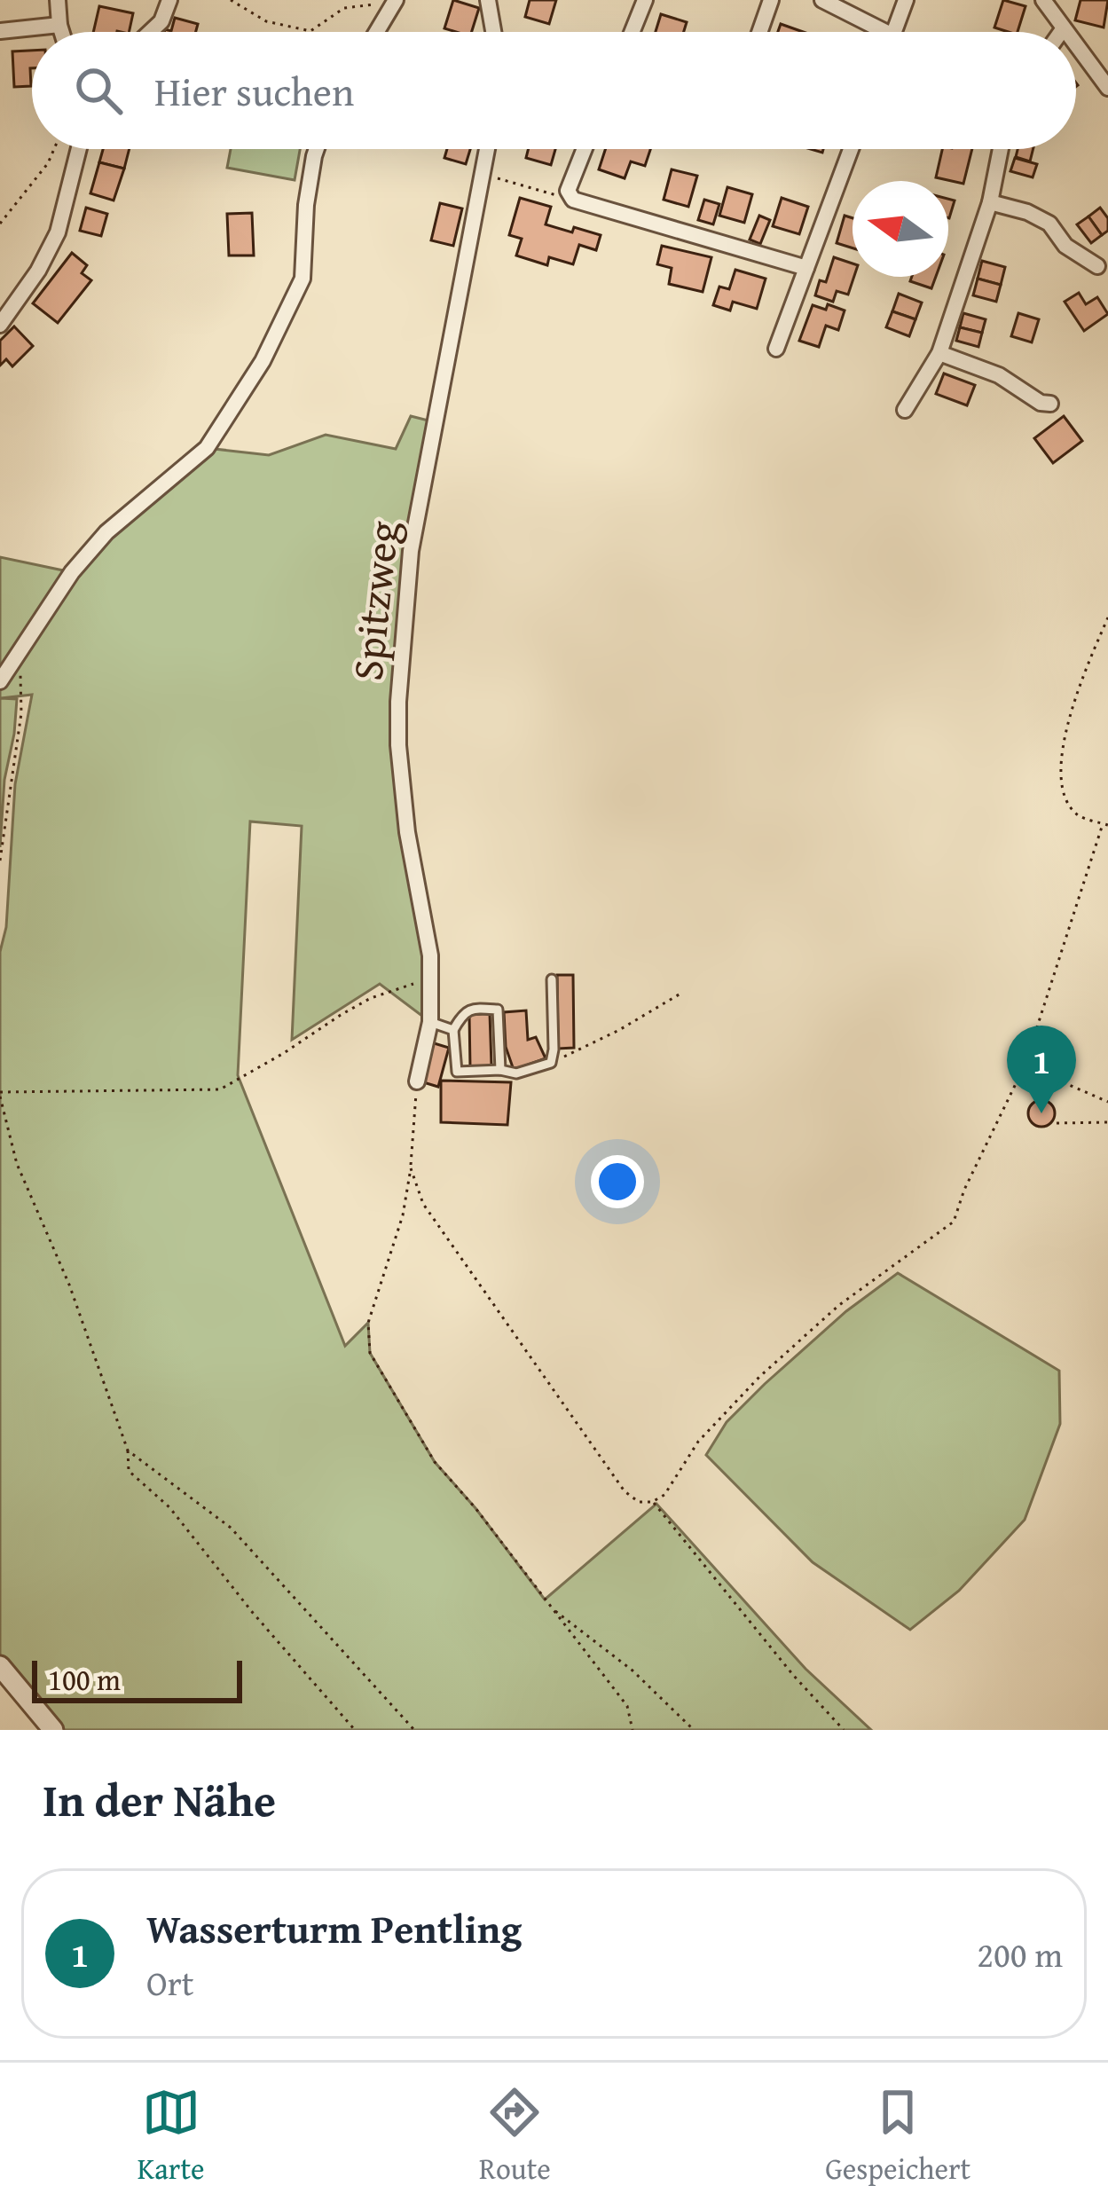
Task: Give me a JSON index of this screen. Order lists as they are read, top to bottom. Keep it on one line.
{"streets":{"street":["Spitzweg"]},"scale_bar":"100 m","north":"left","page":{"search":"Hier suchen","pins":"1","scale":"100 m","heading":"In der Nähe","list":[{"mark":"1","name":"Wasserturm Pentling","note":"Ort","value":"200 m"}],"nav":["Karte","Route","Gespeichert"]}}
